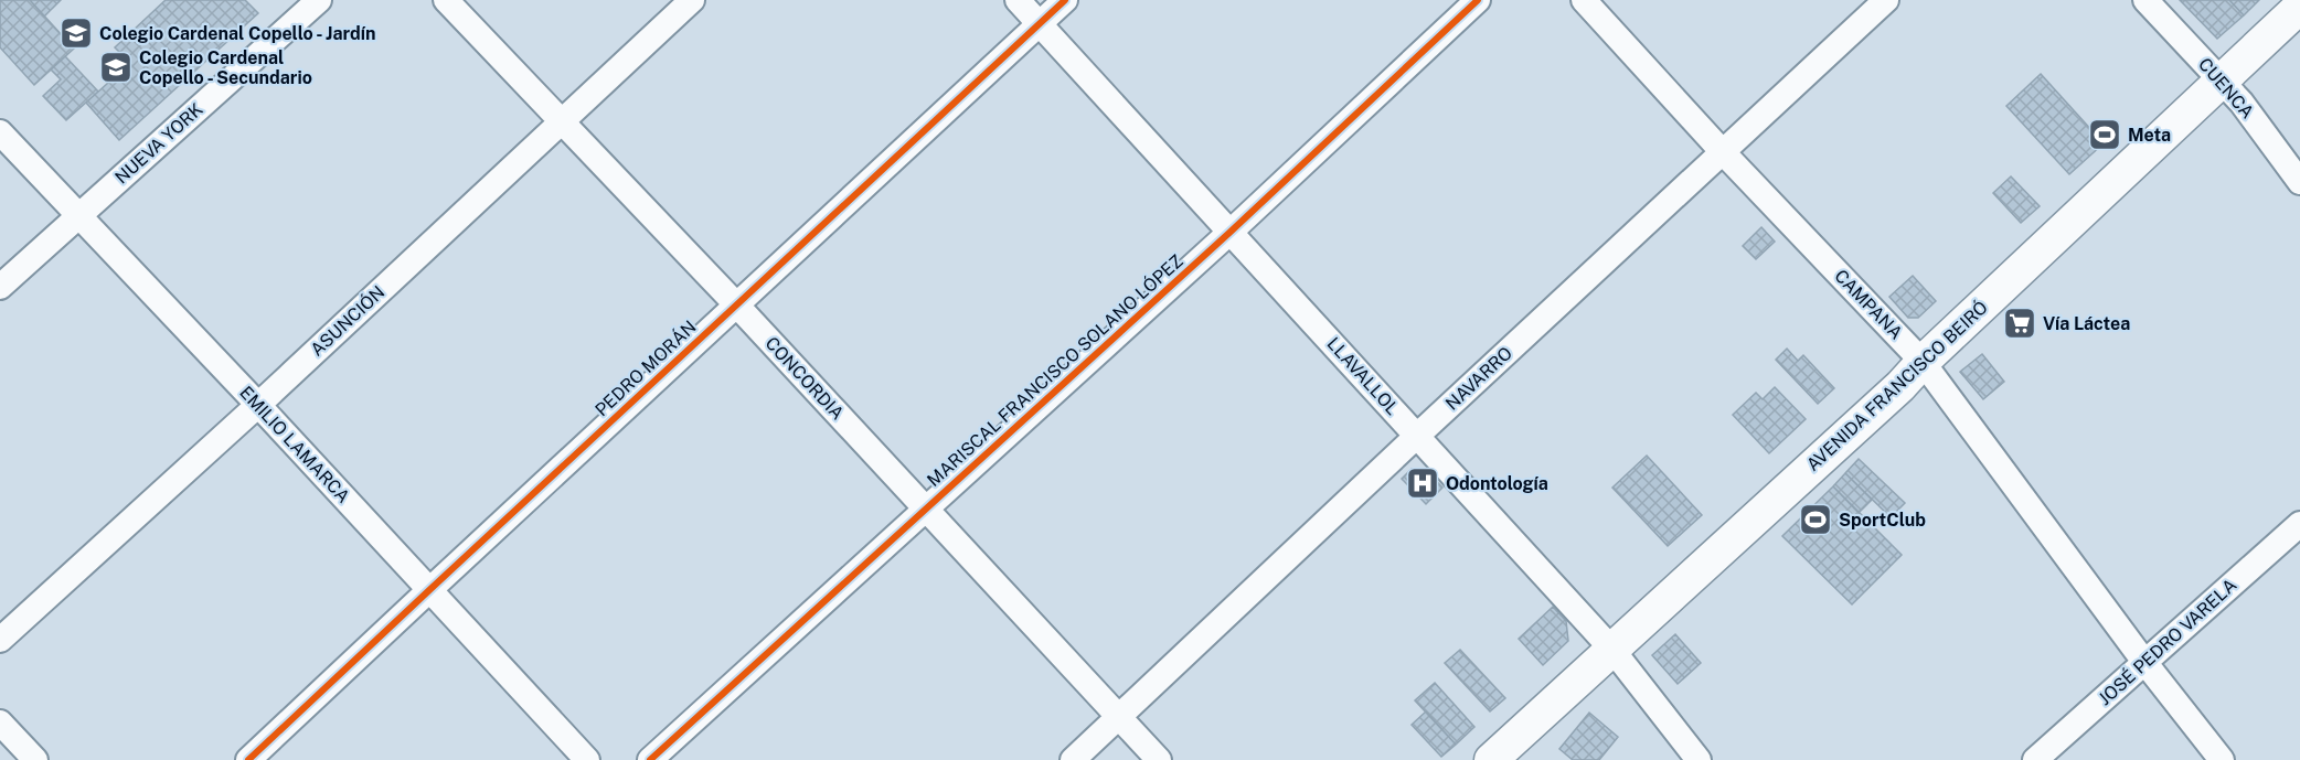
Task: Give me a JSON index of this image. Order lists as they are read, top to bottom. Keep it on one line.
{"streets":{"main road":["AVENIDA FRANCISCO BEIRÓ"],"street":["CUENCA","NUEVA YORK","CAMPANA","ASUNCIÓN","PEDRO MORÁN","MARISCAL FRANCISCO SOLANO LÓPEZ","LLAVALLOL","CONCORDIA","NAVARRO","EMILIO LAMARCA","JOSÉ PEDRO VARELA"]},"crossings":[["CUENCA","AVENIDA FRANCISCO BEIRÓ"],["NUEVA YORK","EMILIO LAMARCA"],["CAMPANA","NAVARRO"],["CAMPANA","AVENIDA FRANCISCO BEIRÓ"],["CAMPANA","JOSÉ PEDRO VARELA"],["ASUNCIÓN","CONCORDIA"],["ASUNCIÓN","EMILIO LAMARCA"],["PEDRO MORÁN","LLAVALLOL"],["PEDRO MORÁN","CONCORDIA"],["PEDRO MORÁN","EMILIO LAMARCA"],["MARISCAL FRANCISCO SOLANO LÓPEZ","LLAVALLOL"],["MARISCAL FRANCISCO SOLANO LÓPEZ","CONCORDIA"],["LLAVALLOL","NAVARRO"],["LLAVALLOL","AVENIDA FRANCISCO BEIRÓ"],["CONCORDIA","NAVARRO"]],"places":{"school or university":["Colegio Cardenal Copello - Jardín","Colegio Cardenal Copello - Secundario"],"sports":["Meta","SportClub"],"supermarket":["Vía Láctea"],"hospital":["Odontología"]}}
